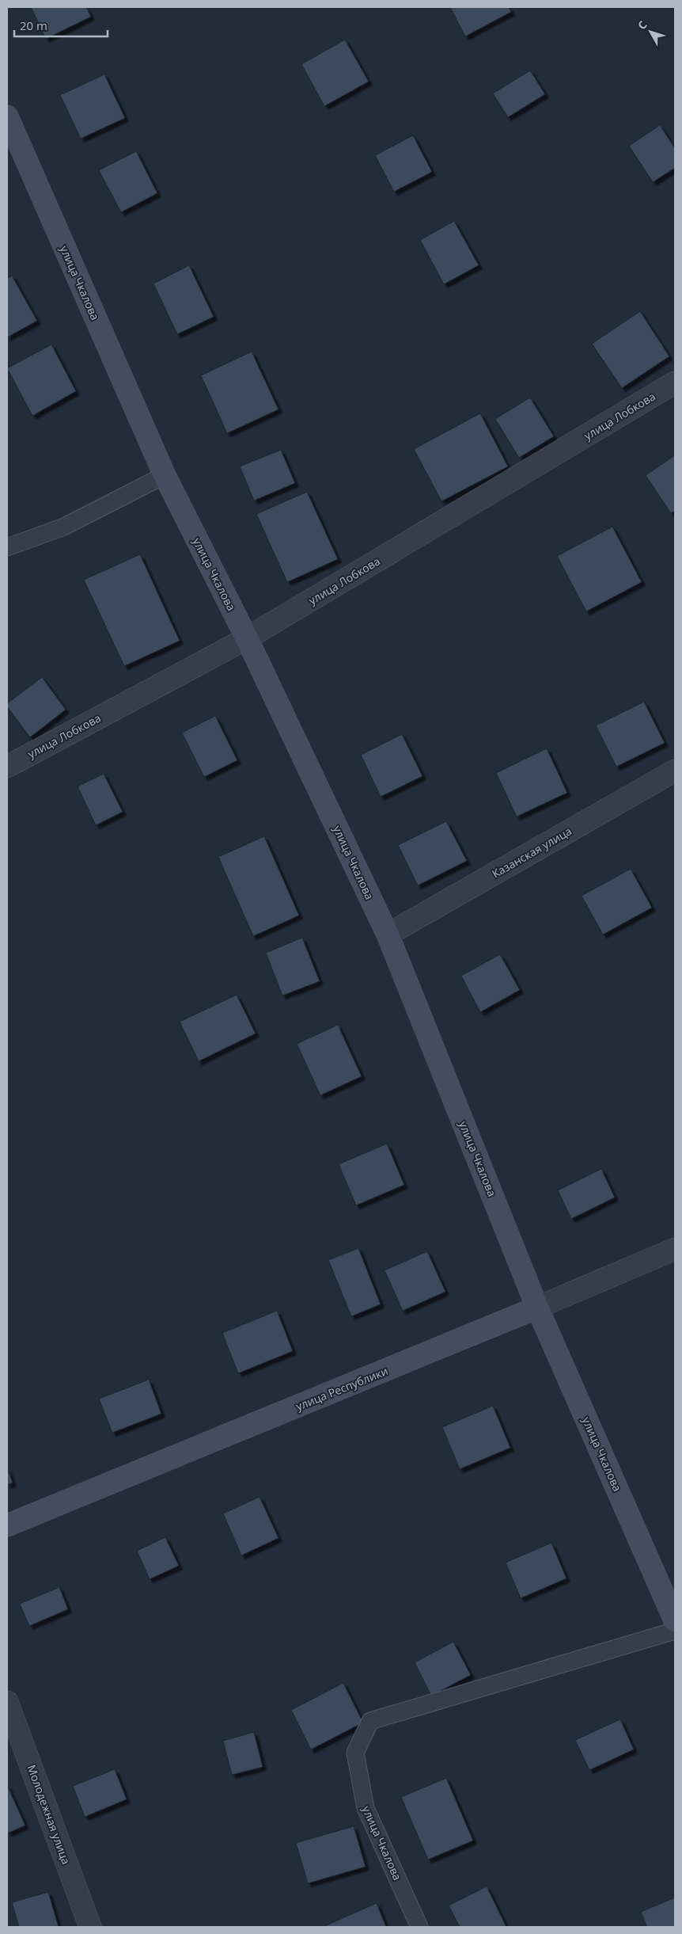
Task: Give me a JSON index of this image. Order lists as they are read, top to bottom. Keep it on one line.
{"streets":{"main road":["улица Чкалова","улица Республики"],"street":["улица Лобкова","Казанская улица","Молодежная улица"]},"crossings":[["улица Чкалова","улица Лобкова"],["улица Чкалова","Казанская улица"],["улица Чкалова","улица Республики"]],"scale_bar":"20 m","north":"top left"}
